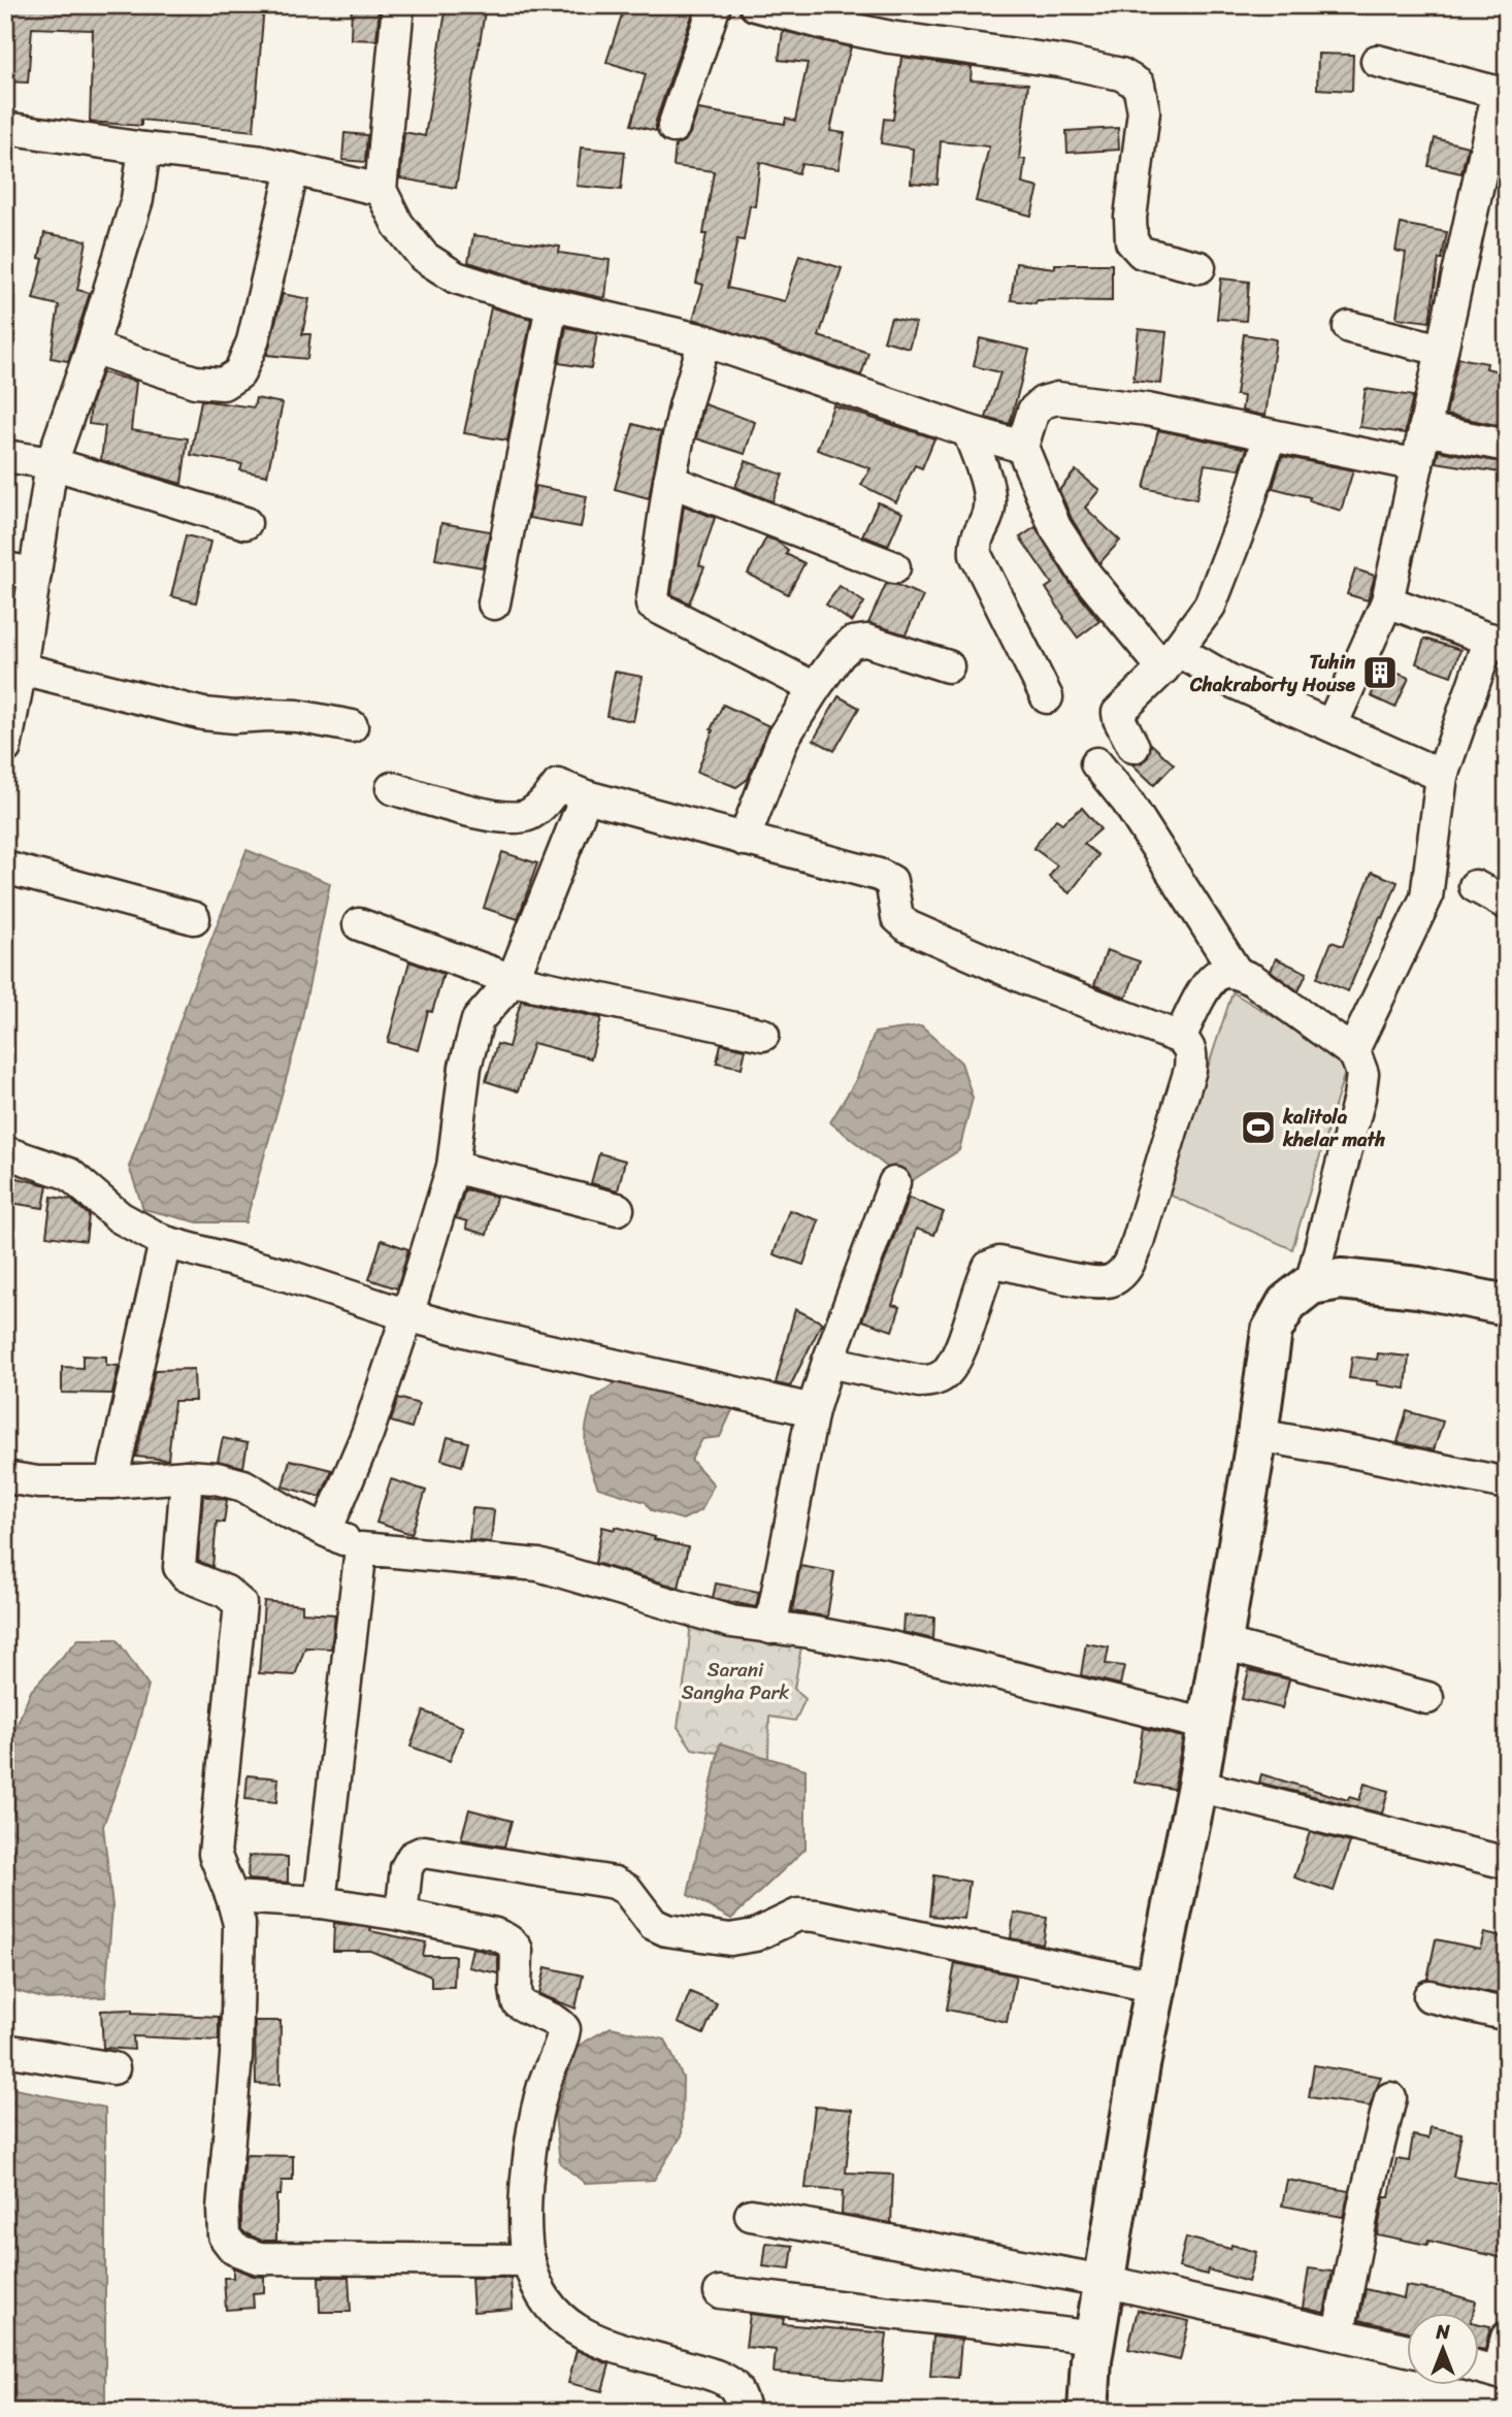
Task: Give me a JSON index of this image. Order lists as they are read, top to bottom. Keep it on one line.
{"parks":["Sarani Sangha Park"],"places":{"building":["Tuhin Chakraborty House"],"sports":["kalitola khelar math"]},"north":"top"}
